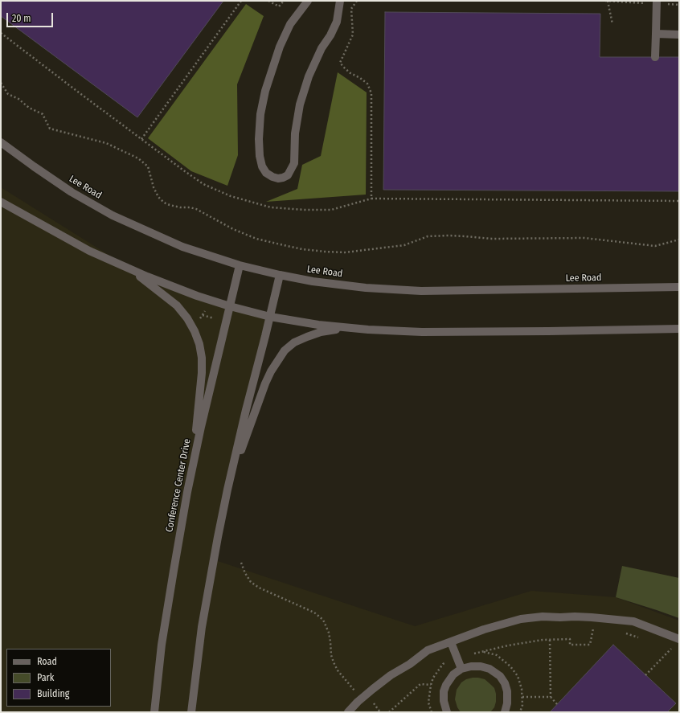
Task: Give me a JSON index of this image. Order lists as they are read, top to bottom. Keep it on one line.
{"streets":{"street":["Lee Road","Conference Center Drive"]},"crossings":[["Lee Road","Conference Center Drive"]],"legend":["Road","Park","Building"],"scale_bar":"20 m"}
